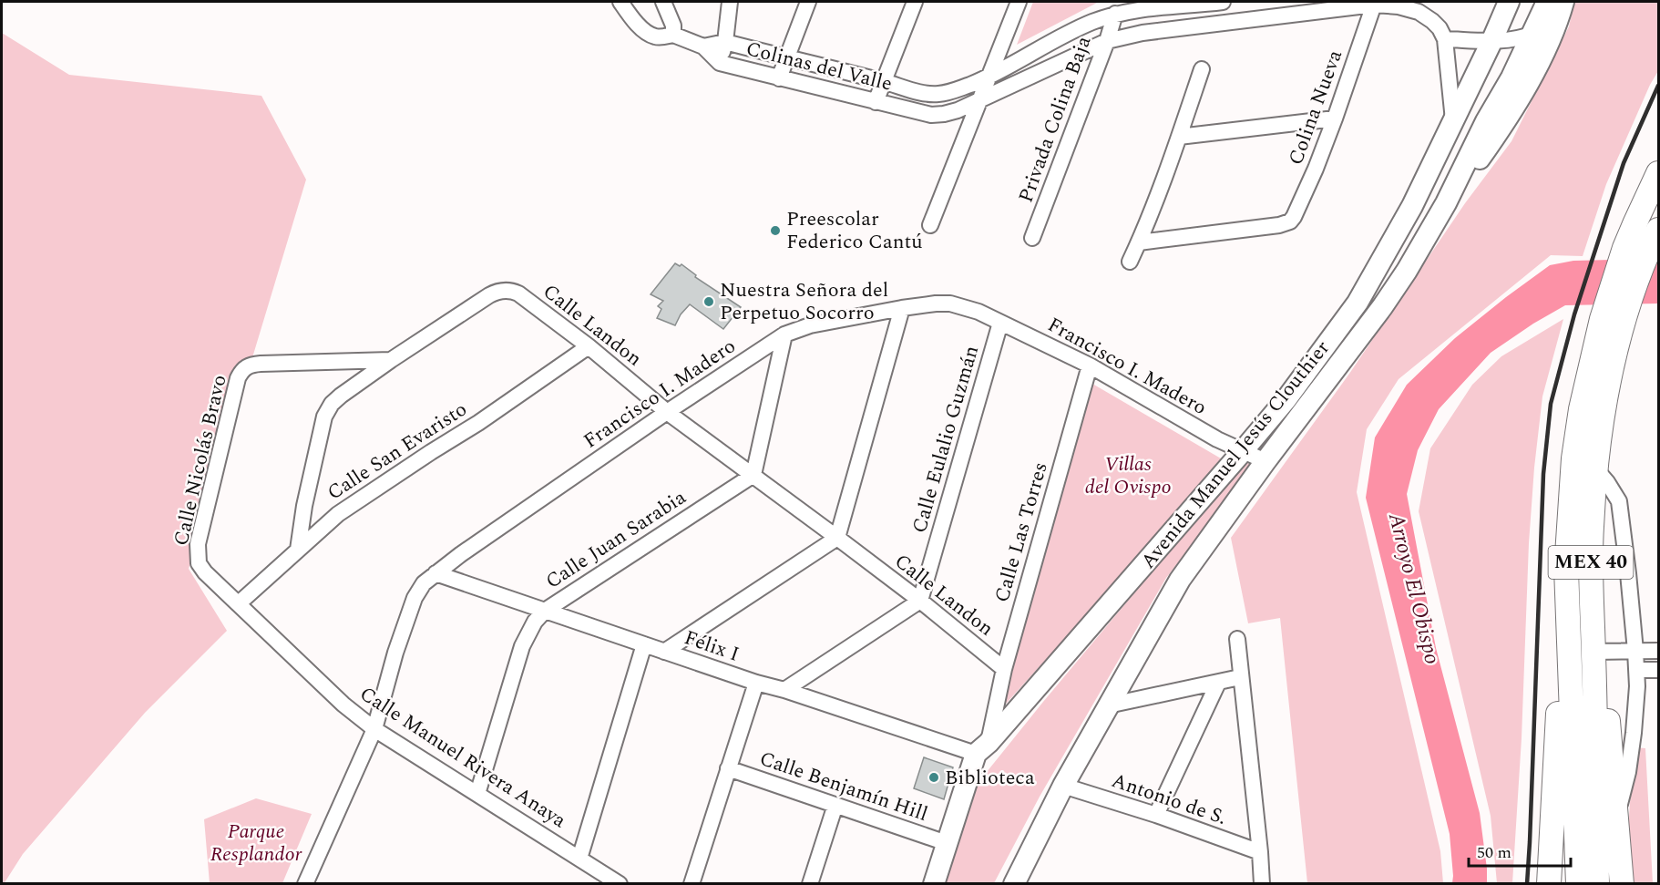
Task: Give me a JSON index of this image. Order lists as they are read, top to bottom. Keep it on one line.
{"streets":{"main road":["MEX 40"],"street":["Colinas del Valle","Colina Nueva","Privada Colina Baja","Calle Landon","Francisco I. Madero","Calle Eulalio Guzmán","Calle San Evaristo","Avenida Manuel Jesús Clouthier","Calle Nicolás Bravo","Calle Las Torres","Calle Juan Sarabia","Félix I","Calle Manuel Rivera Anaya","Calle Benjamín Hill","Antonio de S."]},"crossings":[["Colinas del Valle","Colina Nueva"],["Colinas del Valle","Privada Colina Baja"],["Calle Landon","Francisco I. Madero"],["Calle Landon","Calle Eulalio Guzmán"],["Calle Landon","Calle San Evaristo"],["Calle Landon","Calle Nicolás Bravo"],["Calle Landon","Calle Las Torres"],["Calle Landon","Calle Juan Sarabia"],["Francisco I. Madero","Calle Eulalio Guzmán"],["Francisco I. Madero","Avenida Manuel Jesús Clouthier"],["Francisco I. Madero","Calle Las Torres"],["Francisco I. Madero","Félix I"],["Francisco I. Madero","Calle Manuel Rivera Anaya"],["Calle San Evaristo","Calle Manuel Rivera Anaya"],["Avenida Manuel Jesús Clouthier","Calle Las Torres"],["Avenida Manuel Jesús Clouthier","Félix I"],["Avenida Manuel Jesús Clouthier","Calle Benjamín Hill"],["Avenida Manuel Jesús Clouthier","Antonio de S."],["Calle Nicolás Bravo","Calle Manuel Rivera Anaya"],["Calle Las Torres","Félix I"],["Calle Juan Sarabia","Félix I"],["Calle Juan Sarabia","Calle Manuel Rivera Anaya"]],"water":["Arroyo El Obispo"],"parks":["Villas del Ovispo","Parque Resplandor"],"places":["Preescolar Federico Cantú","Nuestra Señora del Perpetuo Socorro","Biblioteca"],"scale_bar":"50 m"}
